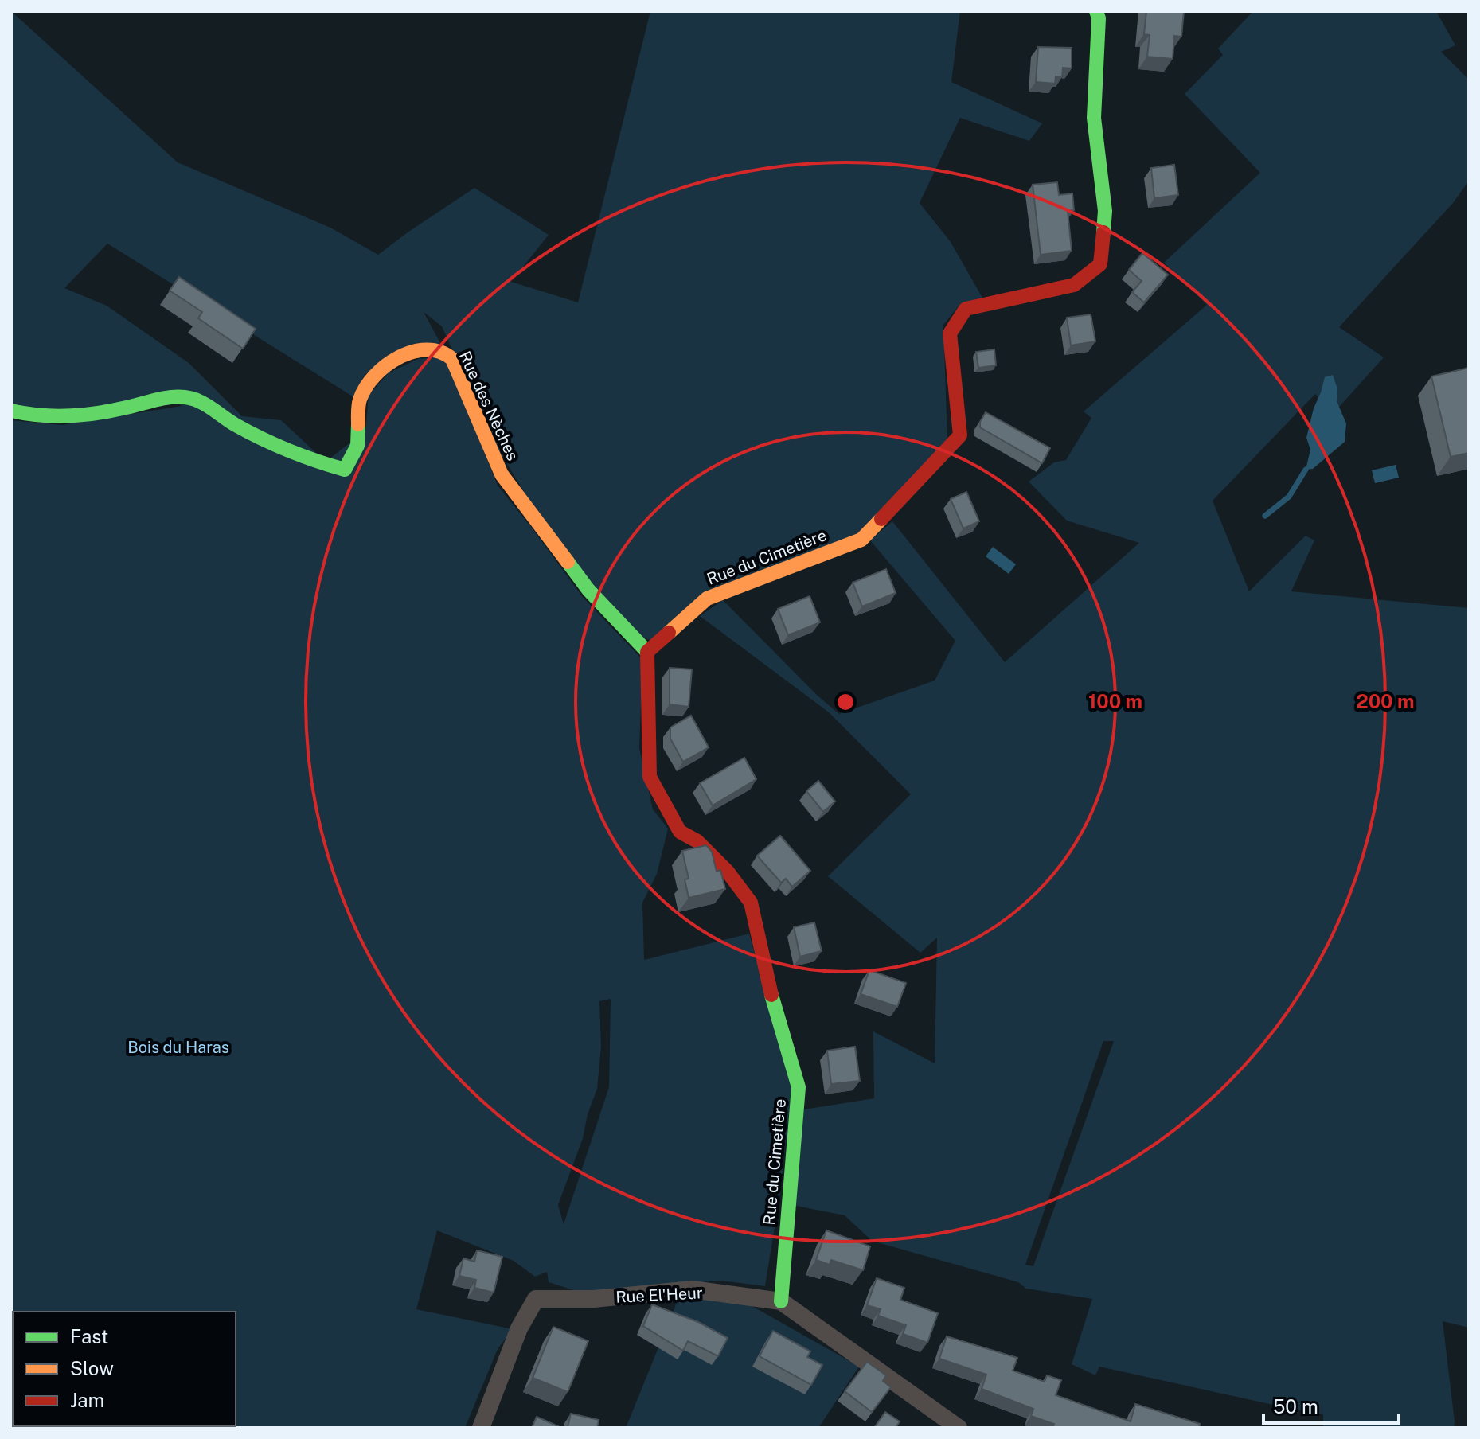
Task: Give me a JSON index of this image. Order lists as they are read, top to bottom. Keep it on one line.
{"streets":{"street":["Rue des Nèches","Rue du Cimetière","Rue El'Heur"]},"crossings":[["Rue des Nèches","Rue du Cimetière"],["Rue du Cimetière","Rue El'Heur"]],"parks":["Bois du Haras"],"legend":["Fast","Slow","Jam"],"scale_bar":"50 m","rings":["100 m","200 m"]}
